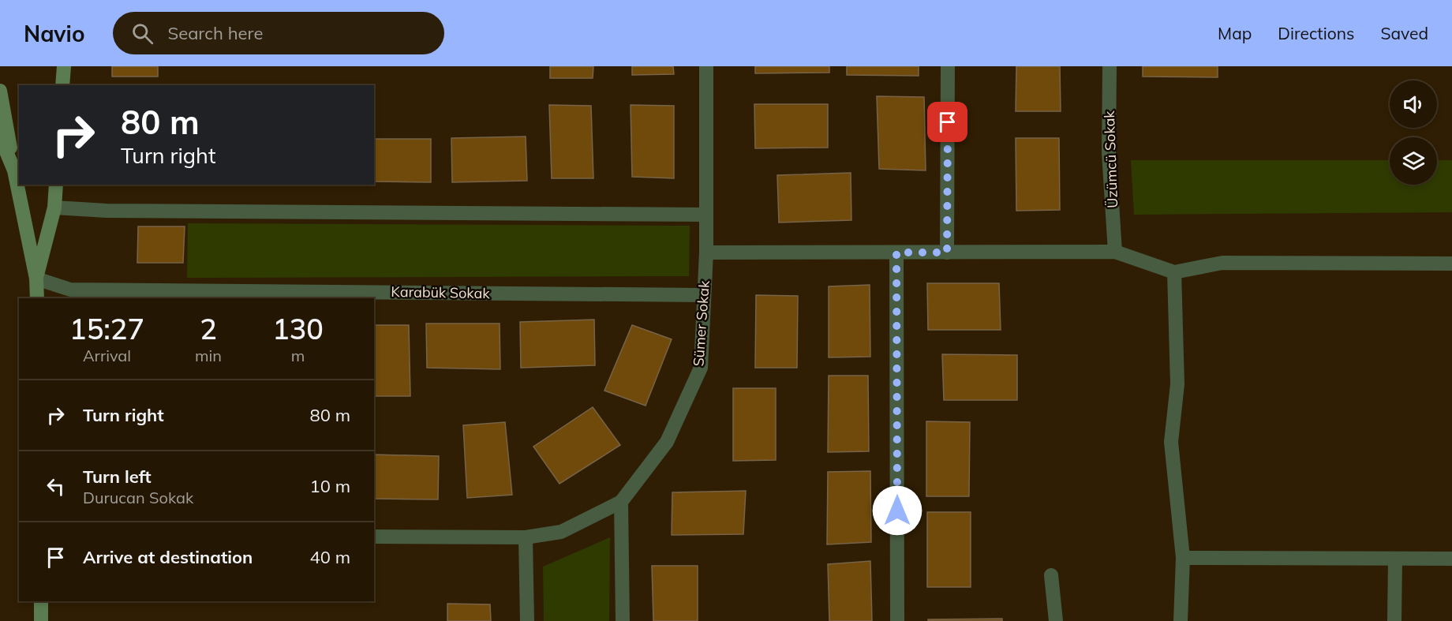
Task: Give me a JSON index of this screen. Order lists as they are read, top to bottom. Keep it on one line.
{"streets":{"street":["Üzümcü Sokak","Karabük Sokak","Sümer Sokak"]},"crossings":[["Karabük Sokak","Sümer Sokak"]],"page":{"header":"Navio","search":"Search here","nav":["Map","Directions","Saved"],"turn":["80 m","Turn right"],"eta":["15:27","Arrival","2","min","130","m"],"list":[{"name":"Turn right","value":"80 m"},{"name":"Turn left","note":"Durucan Sokak","value":"10 m"},{"name":"Arrive at destination","value":"40 m"}]}}
